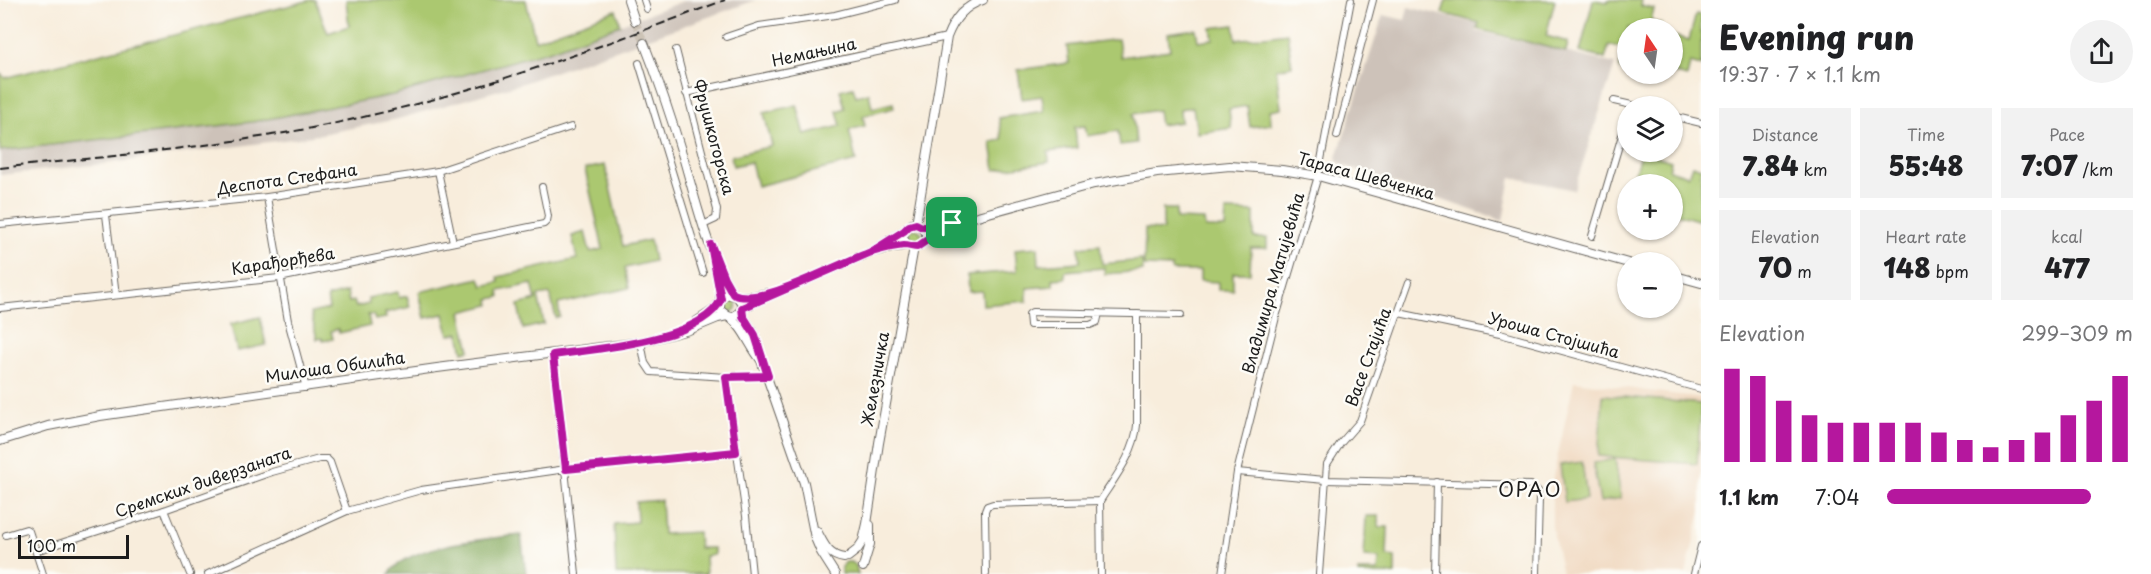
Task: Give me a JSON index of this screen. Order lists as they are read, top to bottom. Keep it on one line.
{"streets":{"street":["Немањина","Фрушкогорска","Тараса Шевченка","Деспота Стефана","Карађорђева","Владимира Матијевића","Уроша Стојшића","Васе Стајића","Милоша Обилића","Железничка","Сремских диверзаната"]},"crossings":[["Немањина","Фрушкогорска"],["Фрушкогорска","Милоша Обилића"],["Тараса Шевченка","Владимира Матијевића"],["Тараса Шевченка","Железничка"],["Уроша Стојшића","Васе Стајића"]],"districts":["ОРАО"],"scale_bar":"100 m","north":"top","page":{"heading":["Evening run","19:37 · 7 × 1.1 km"],"map_buttons":["+","−"],"stats":[["Distance","7.84 km"],["Time","55:48"],["Pace","7:07 /km"],["Elevation","70 m"],["Heart rate","148 bpm"],["kcal","477"]],"chart":["Elevation","299–309 m"],"list":[{"name":"1.1 km","note":"7:04"}],"scale":"100 m"}}
